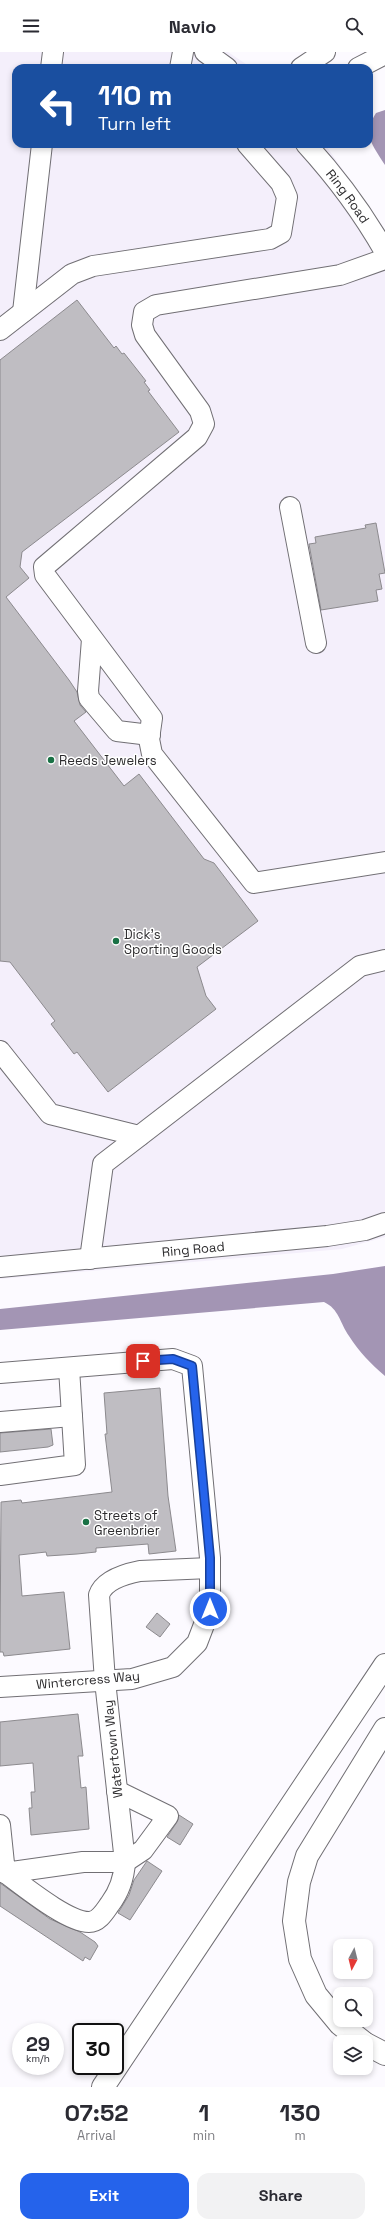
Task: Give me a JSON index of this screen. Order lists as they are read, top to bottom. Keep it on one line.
{"streets":{"street":["Ring Road","Wintercress Way","Watertown Way"]},"crossings":[["Wintercress Way","Watertown Way"]],"places":["Reeds Jewelers","Dick's Sporting Goods","Streets of Greenbrier"],"north":"bottom","page":{"header":"Navio","turn":["110 m","Turn left"],"speed":"29 km/h","limit":"30","eta":["07:52","Arrival","1","min","130","m"],"buttons":["Exit","Share"]}}
